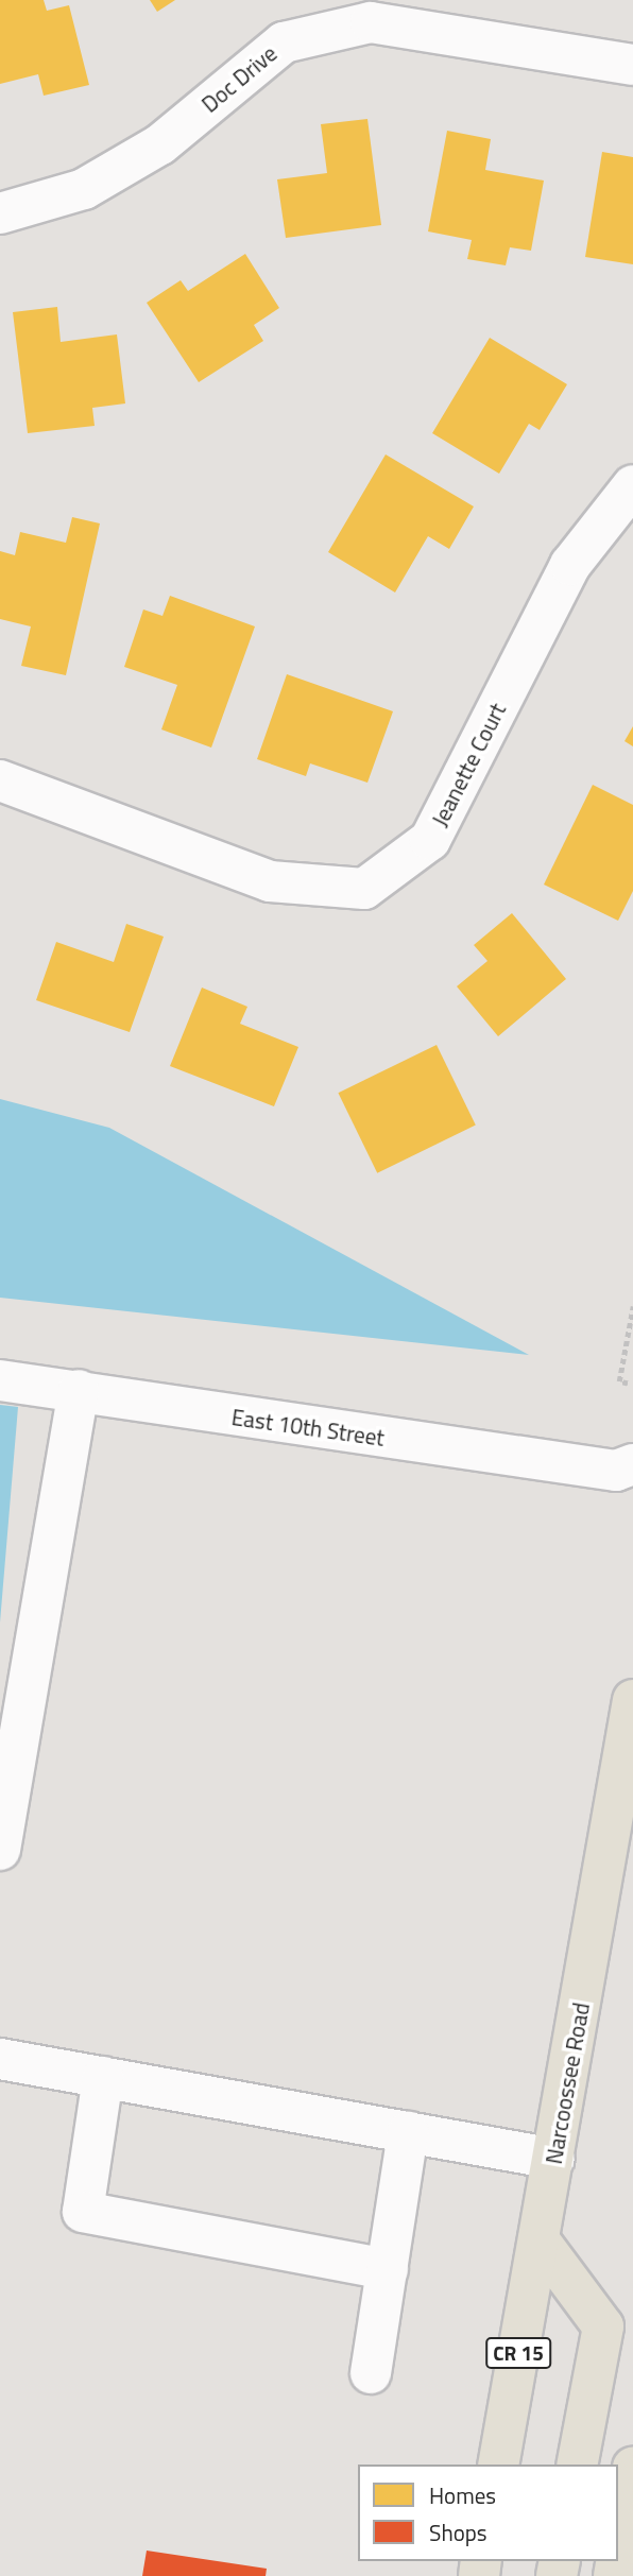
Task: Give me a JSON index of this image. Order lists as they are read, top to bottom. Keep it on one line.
{"streets":{"main road":["Narcoossee Road","CR 15"],"street":["Doc Drive","Jeanette Court","East 10th Street"]},"legend":["Homes","Shops"]}
